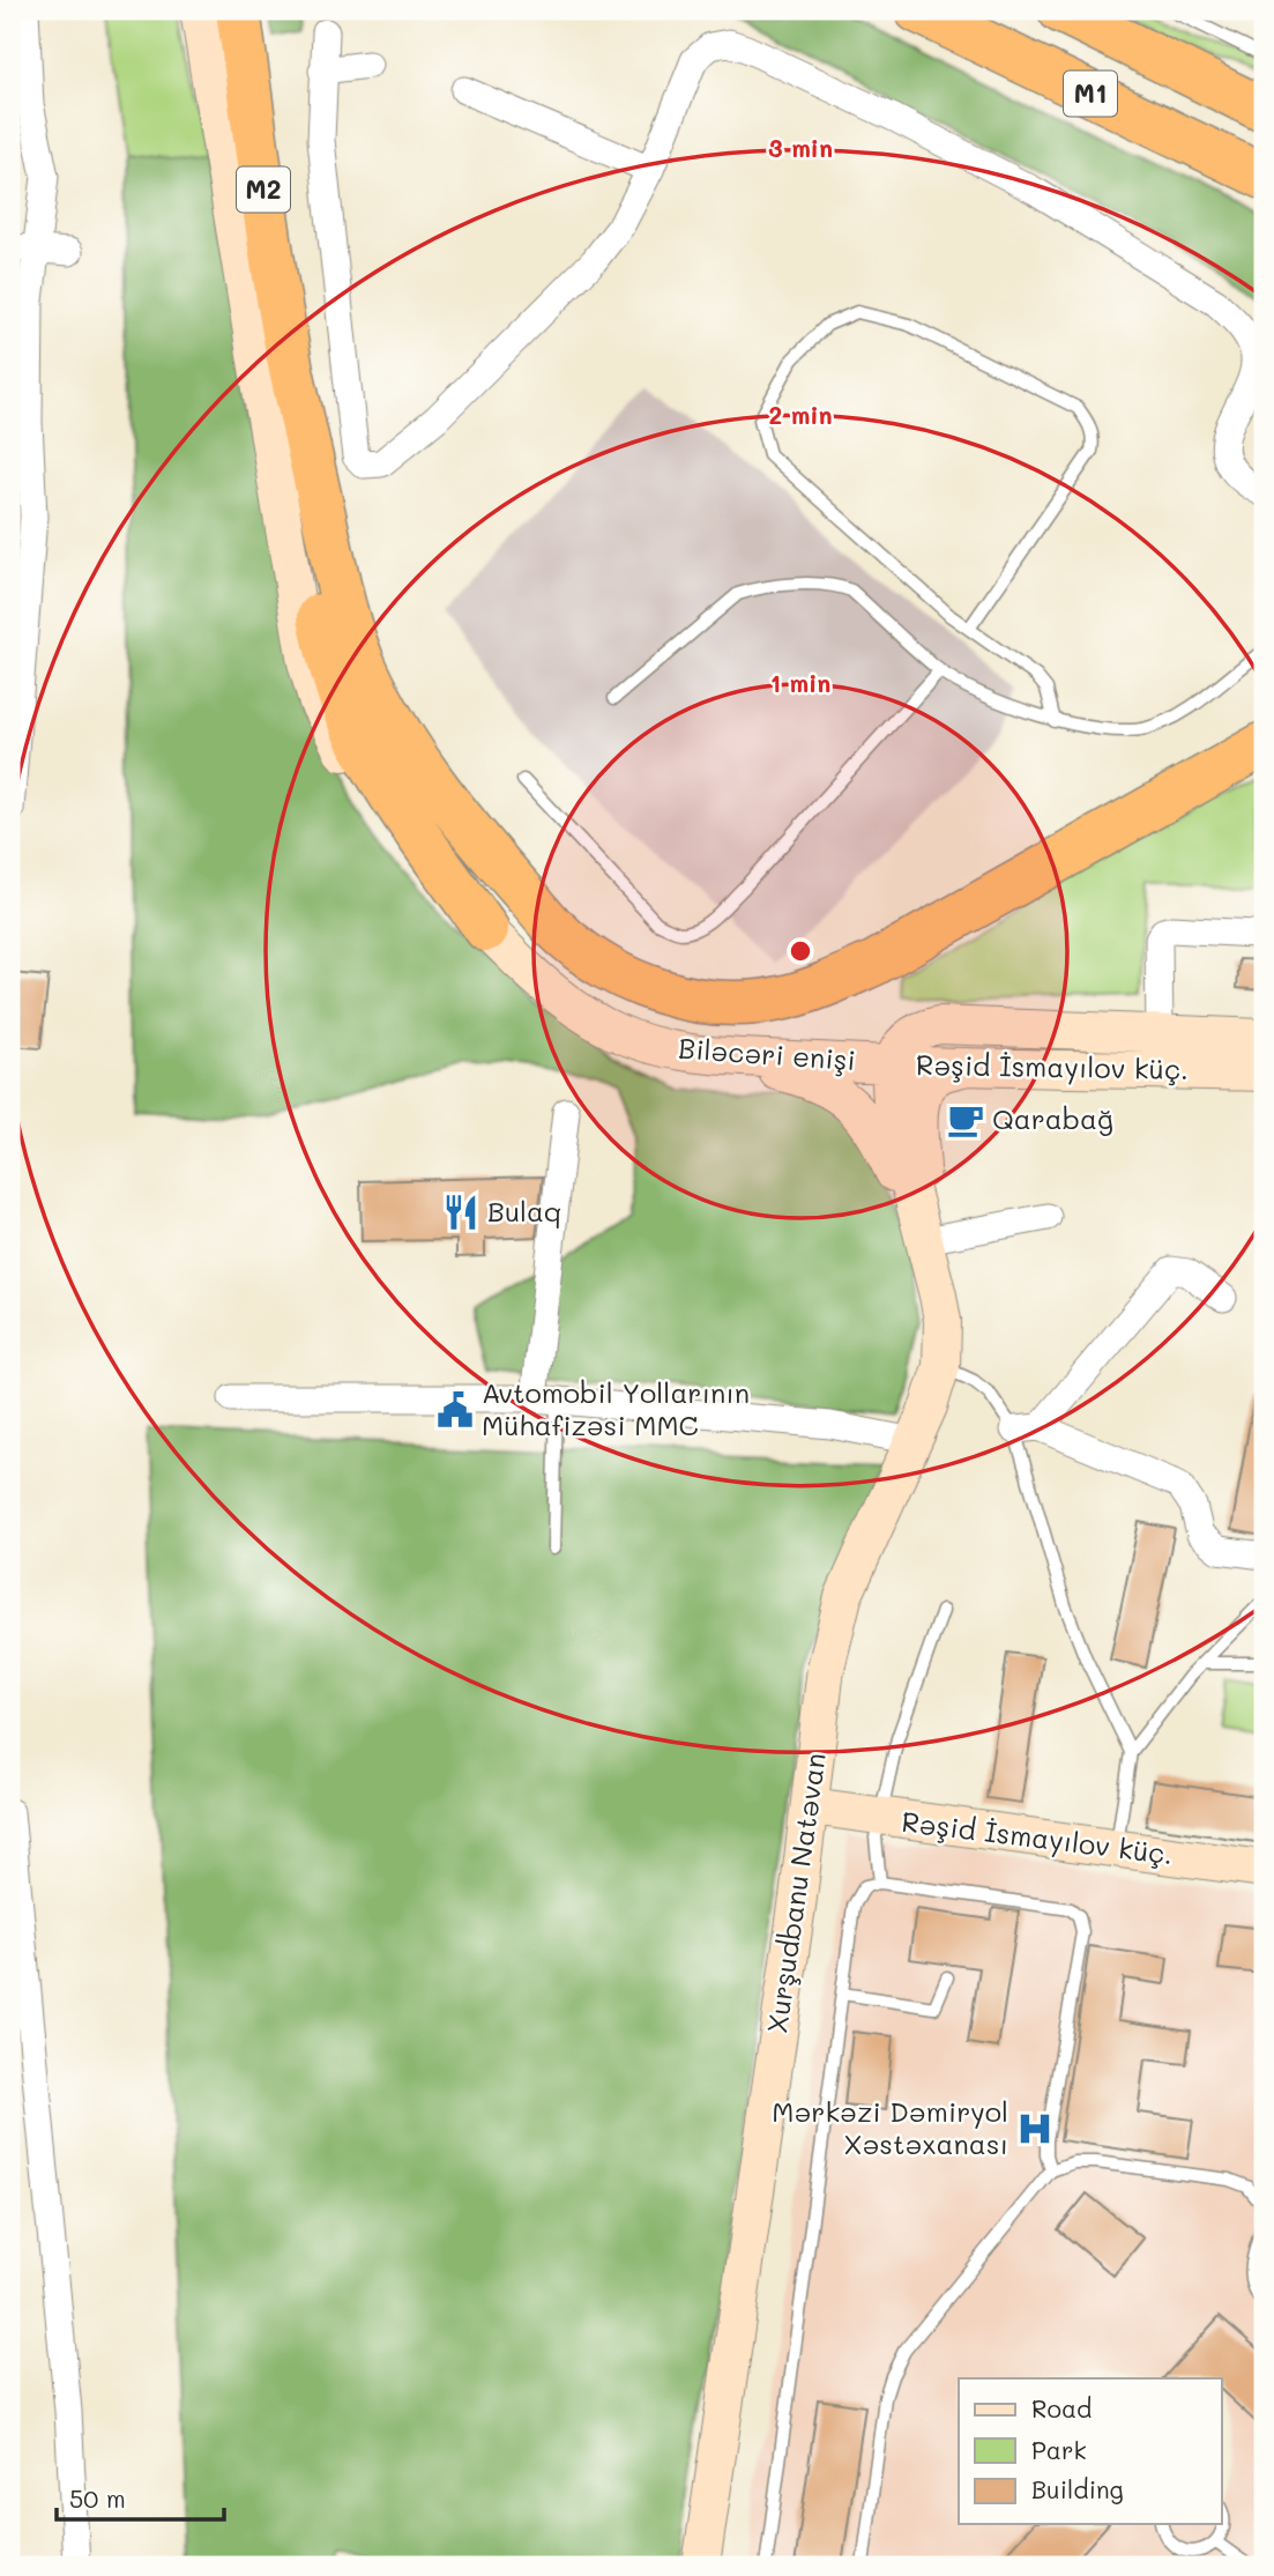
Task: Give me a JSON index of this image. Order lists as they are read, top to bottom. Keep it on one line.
{"streets":{"highway":["M1","M2"],"main road":["Biləcəri enişi","Rəşid İsmayılov küç.","Xurşudbanu Natəvan"]},"crossings":[["Biləcəri enişi","Rəşid İsmayılov küç."],["Rəşid İsmayılov küç.","Xurşudbanu Natəvan"]],"places":{"cafe":["Qarabağ"],"restaurant":["Bulaq"],"public building":["Avtomobil Yollarının Mühafizəsi MMC"],"hospital":["Mərkəzi Dəmiryol Xəstəxanası"]},"legend":["Road","Park","Building"],"scale_bar":"50 m","rings":["3 min","2 min","1 min"]}
